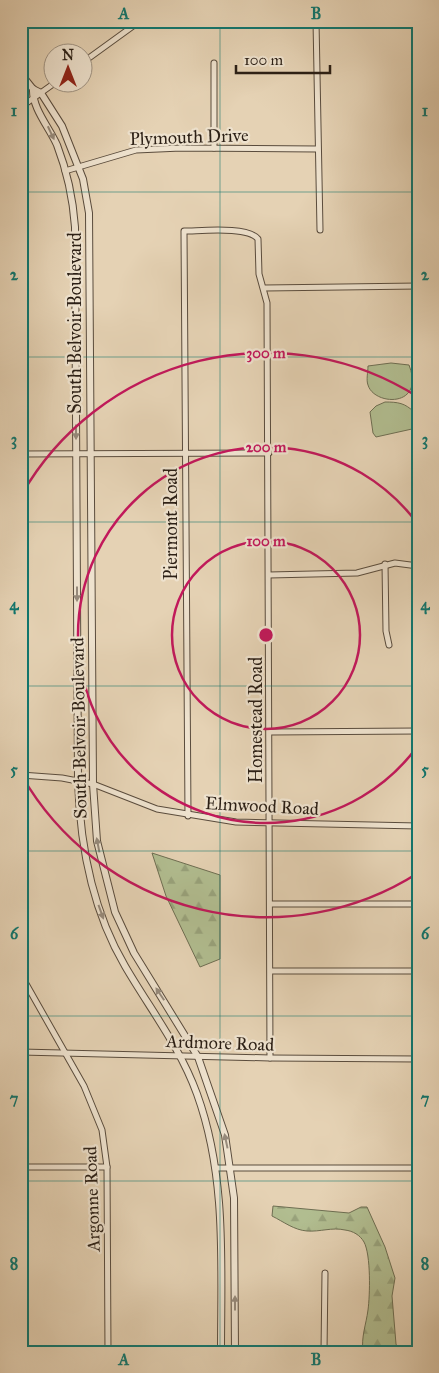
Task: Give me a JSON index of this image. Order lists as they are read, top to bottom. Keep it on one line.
{"streets":{"street":["Plymouth Drive","South Belvoir Boulevard","Piermont Road","Homestead Road","Elmwood Road","Ardmore Road","Argonne Road"]},"crossings":[["Plymouth Drive","South Belvoir Boulevard"],["South Belvoir Boulevard","Elmwood Road"],["South Belvoir Boulevard","Ardmore Road"],["Piermont Road","Homestead Road"],["Piermont Road","Elmwood Road"],["Homestead Road","Elmwood Road"],["Homestead Road","Ardmore Road"],["Ardmore Road","Argonne Road"]],"scale_bar":"100 m","north":"top","grid":{"columns":["A","B"],"rows":["1","2","3","4","5","6","7","8"]},"rings":["300 m","200 m","100 m"]}
